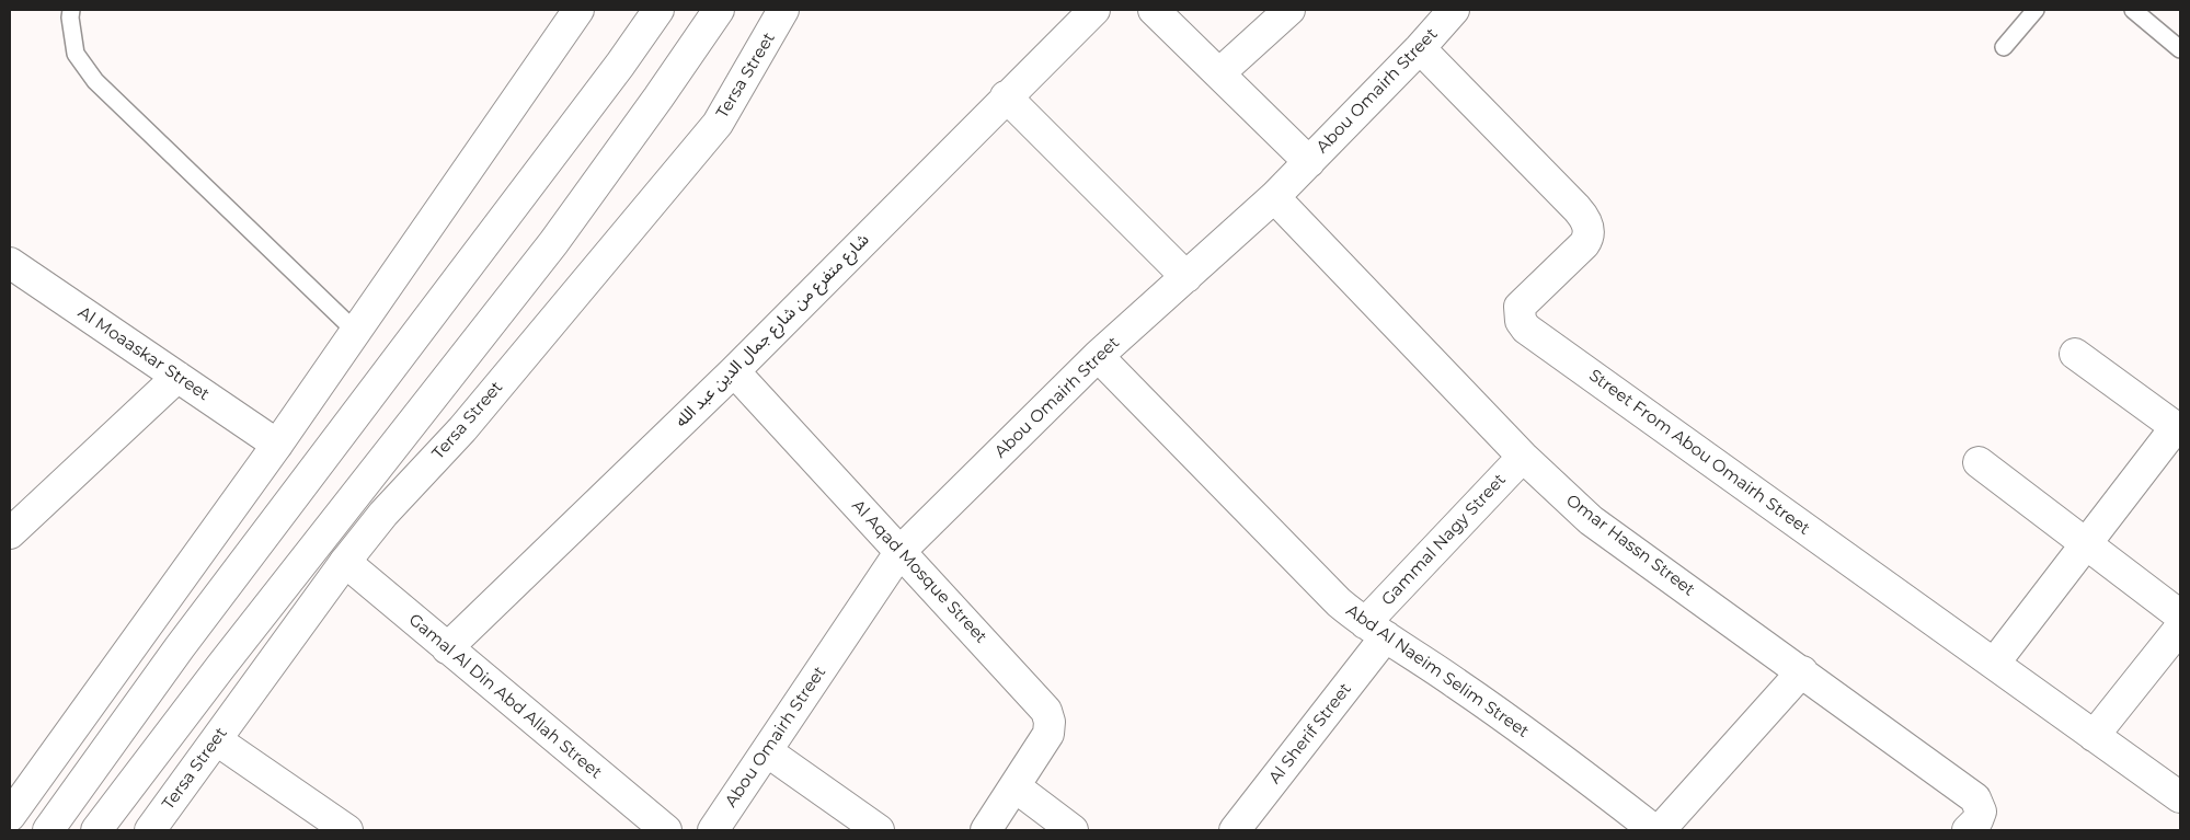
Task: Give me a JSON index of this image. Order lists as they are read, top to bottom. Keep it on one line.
{"streets":{"street":["Tersa Street","Abou Omairh Street","شارع متفرع من شارع جمال الدين عبد الله","Al Moaaskar Street","Street From Abou Omairh Street","Gammal Nagy Street","Omar Hassn Street","Al Aqad Mosque Street","Abd Al Naeim Selim Street","Gamal Al Din Abd Allah Street","Al Sherif Street"]},"crossings":[["Tersa Street","Gamal Al Din Abd Allah Street"],["Abou Omairh Street","Street From Abou Omairh Street"],["Abou Omairh Street","Omar Hassn Street"],["Abou Omairh Street","Al Aqad Mosque Street"],["Abou Omairh Street","Abd Al Naeim Selim Street"],["شارع متفرع من شارع جمال الدين عبد الله","Al Aqad Mosque Street"],["شارع متفرع من شارع جمال الدين عبد الله","Gamal Al Din Abd Allah Street"],["Gammal Nagy Street","Omar Hassn Street"],["Gammal Nagy Street","Abd Al Naeim Selim Street"],["Gammal Nagy Street","Al Sherif Street"],["Abd Al Naeim Selim Street","Al Sherif Street"]]}
